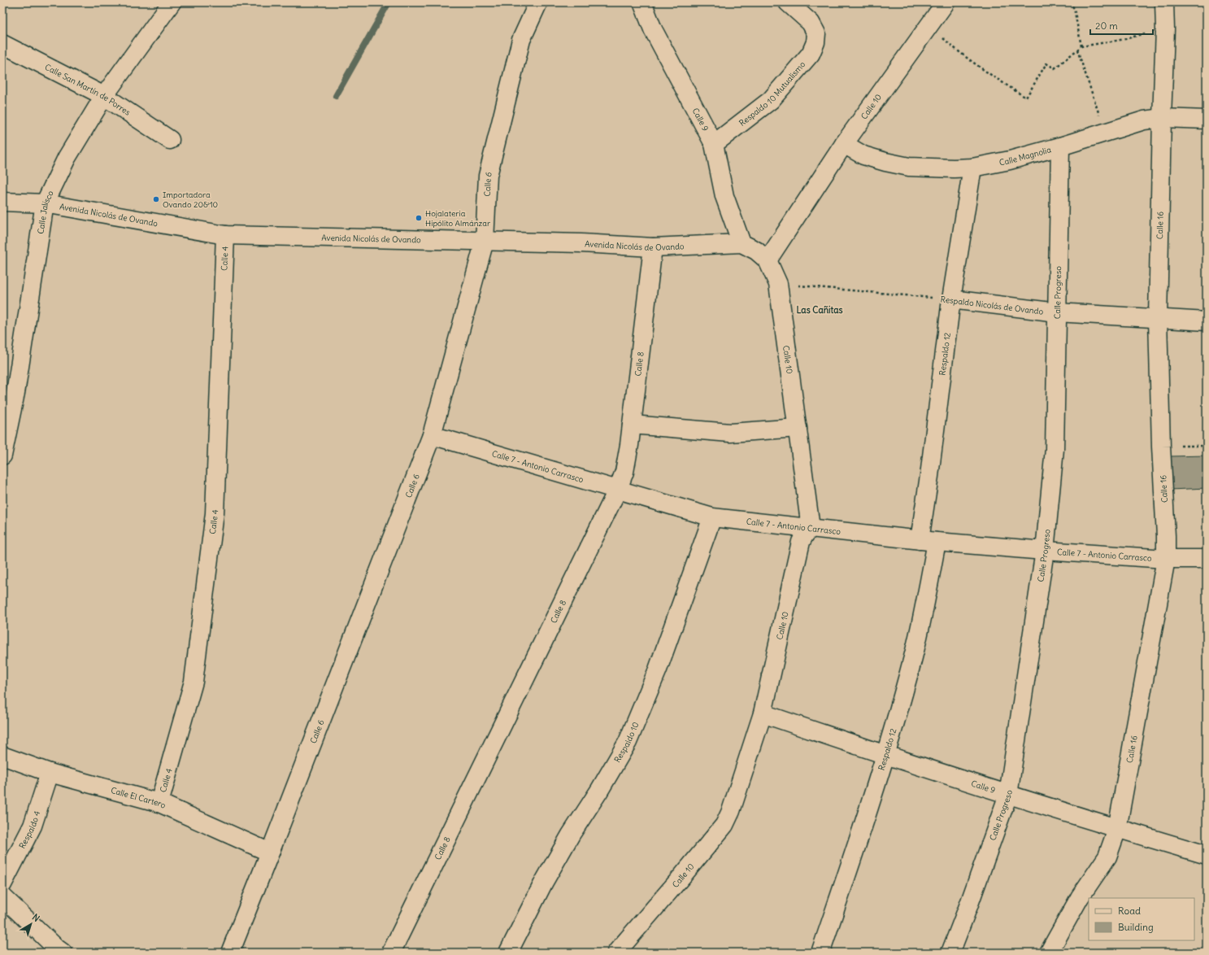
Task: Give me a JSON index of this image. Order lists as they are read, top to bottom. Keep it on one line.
{"streets":{"street":["Calle San Martín de Porres","Respaldo 10 Mutualismo","Calle 10","Calle 9","Calle Magnolia","Calle 6","Calle Jalisco","Avenida Nicolás de Ovando","Calle 16","Calle 4","Calle Progreso","Respaldo Nicolás de Ovando","Respaldo 12","Calle 8","Calle 7 - Antonio Carrasco","Respaldo 10","Calle El Cartero","Respaldo 4"]},"crossings":[["Calle San Martín de Porres","Calle Jalisco"],["Respaldo 10 Mutualismo","Calle 9"],["Calle 10","Calle 9"],["Calle 10","Calle Magnolia"],["Calle 10","Avenida Nicolás de Ovando"],["Calle 10","Respaldo Nicolás de Ovando"],["Calle 10","Calle 7 - Antonio Carrasco"],["Calle 9","Avenida Nicolás de Ovando"],["Calle 9","Calle 16"],["Calle 9","Calle Progreso"],["Calle 9","Respaldo 12"],["Calle Magnolia","Calle 16"],["Calle Magnolia","Calle Progreso"],["Calle Magnolia","Respaldo 12"],["Calle 6","Avenida Nicolás de Ovando"],["Calle 6","Calle 7 - Antonio Carrasco"],["Calle 6","Calle El Cartero"],["Calle Jalisco","Avenida Nicolás de Ovando"],["Avenida Nicolás de Ovando","Calle 4"],["Avenida Nicolás de Ovando","Calle 8"],["Calle 16","Respaldo Nicolás de Ovando"],["Calle 16","Calle 7 - Antonio Carrasco"],["Calle 4","Calle El Cartero"],["Calle Progreso","Respaldo Nicolás de Ovando"],["Calle Progreso","Calle 7 - Antonio Carrasco"],["Respaldo Nicolás de Ovando","Respaldo 12"],["Respaldo 12","Calle 7 - Antonio Carrasco"],["Calle 8","Calle 7 - Antonio Carrasco"],["Calle 7 - Antonio Carrasco","Respaldo 10"],["Calle El Cartero","Respaldo 4"]],"districts":["Las Cañitas"],"places":["Importadora Ovando 20&10","Hojalateria Hipólito Almánzar"],"legend":["Road","Building"],"scale_bar":"20 m","north":"top right"}
